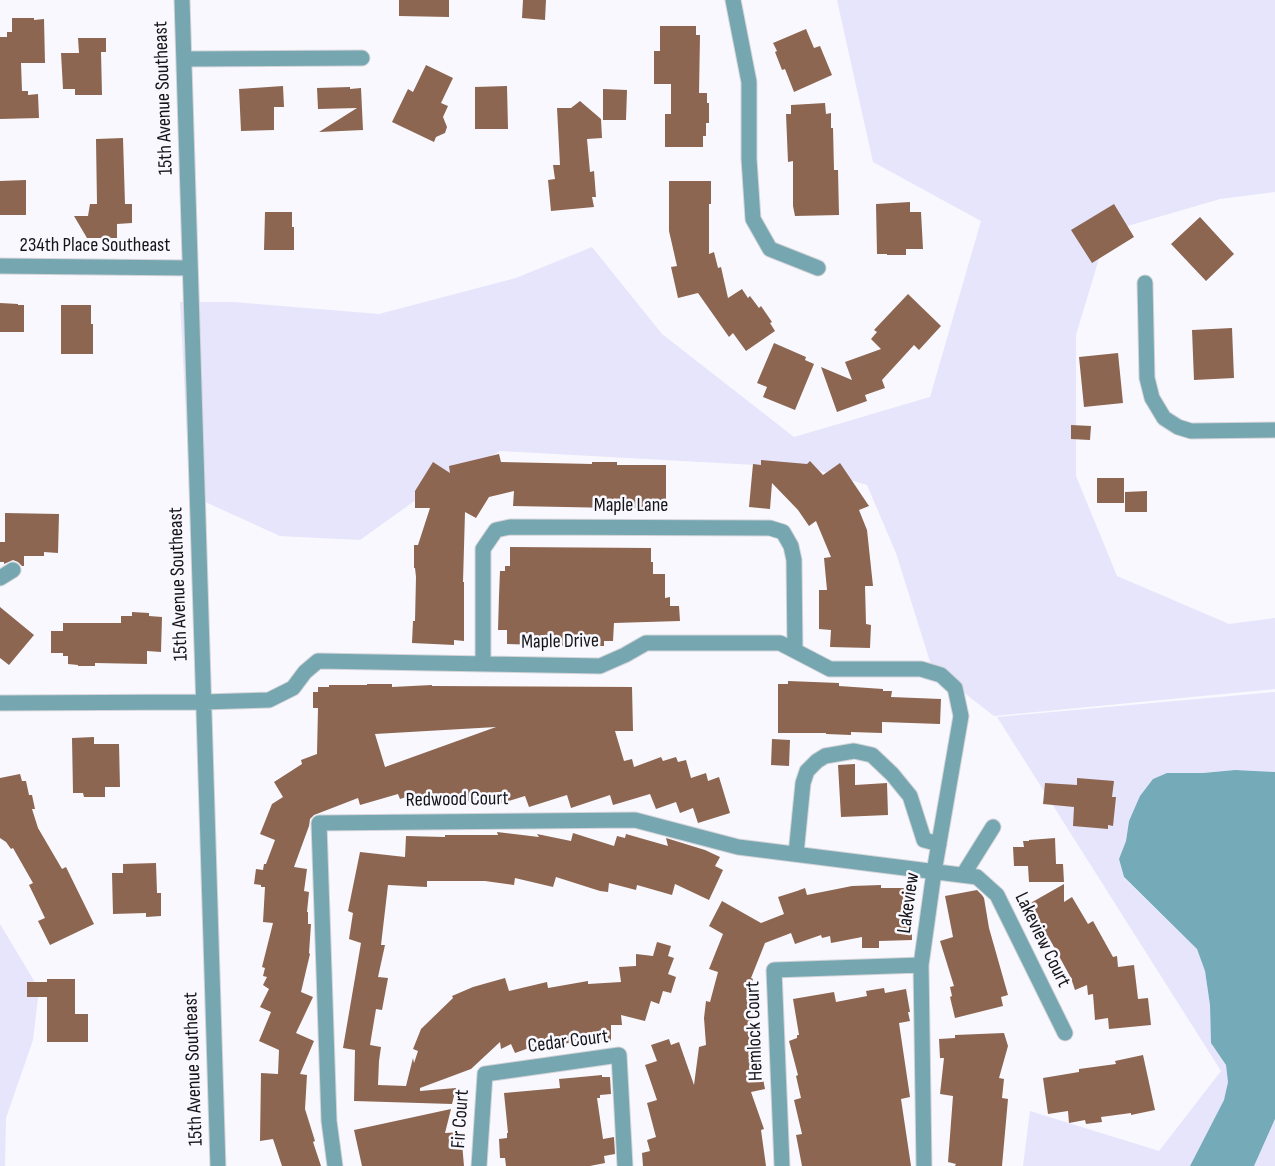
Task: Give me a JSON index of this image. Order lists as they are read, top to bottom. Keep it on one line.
{"streets":{"street":["15th Avenue Southeast","234th Place Southeast","Maple Lane","Maple Drive","Redwood Court","Lakeview","Lakeview Court","Hemlock Court","Cedar Court","Fir Court"]},"crossings":[["15th Avenue Southeast","234th Place Southeast"],["15th Avenue Southeast","Maple Drive"],["Maple Lane","Maple Drive"],["Maple Drive","Lakeview"],["Redwood Court","Lakeview"],["Redwood Court","Lakeview Court"],["Lakeview","Lakeview Court"],["Lakeview","Hemlock Court"],["Cedar Court","Fir Court"]]}
